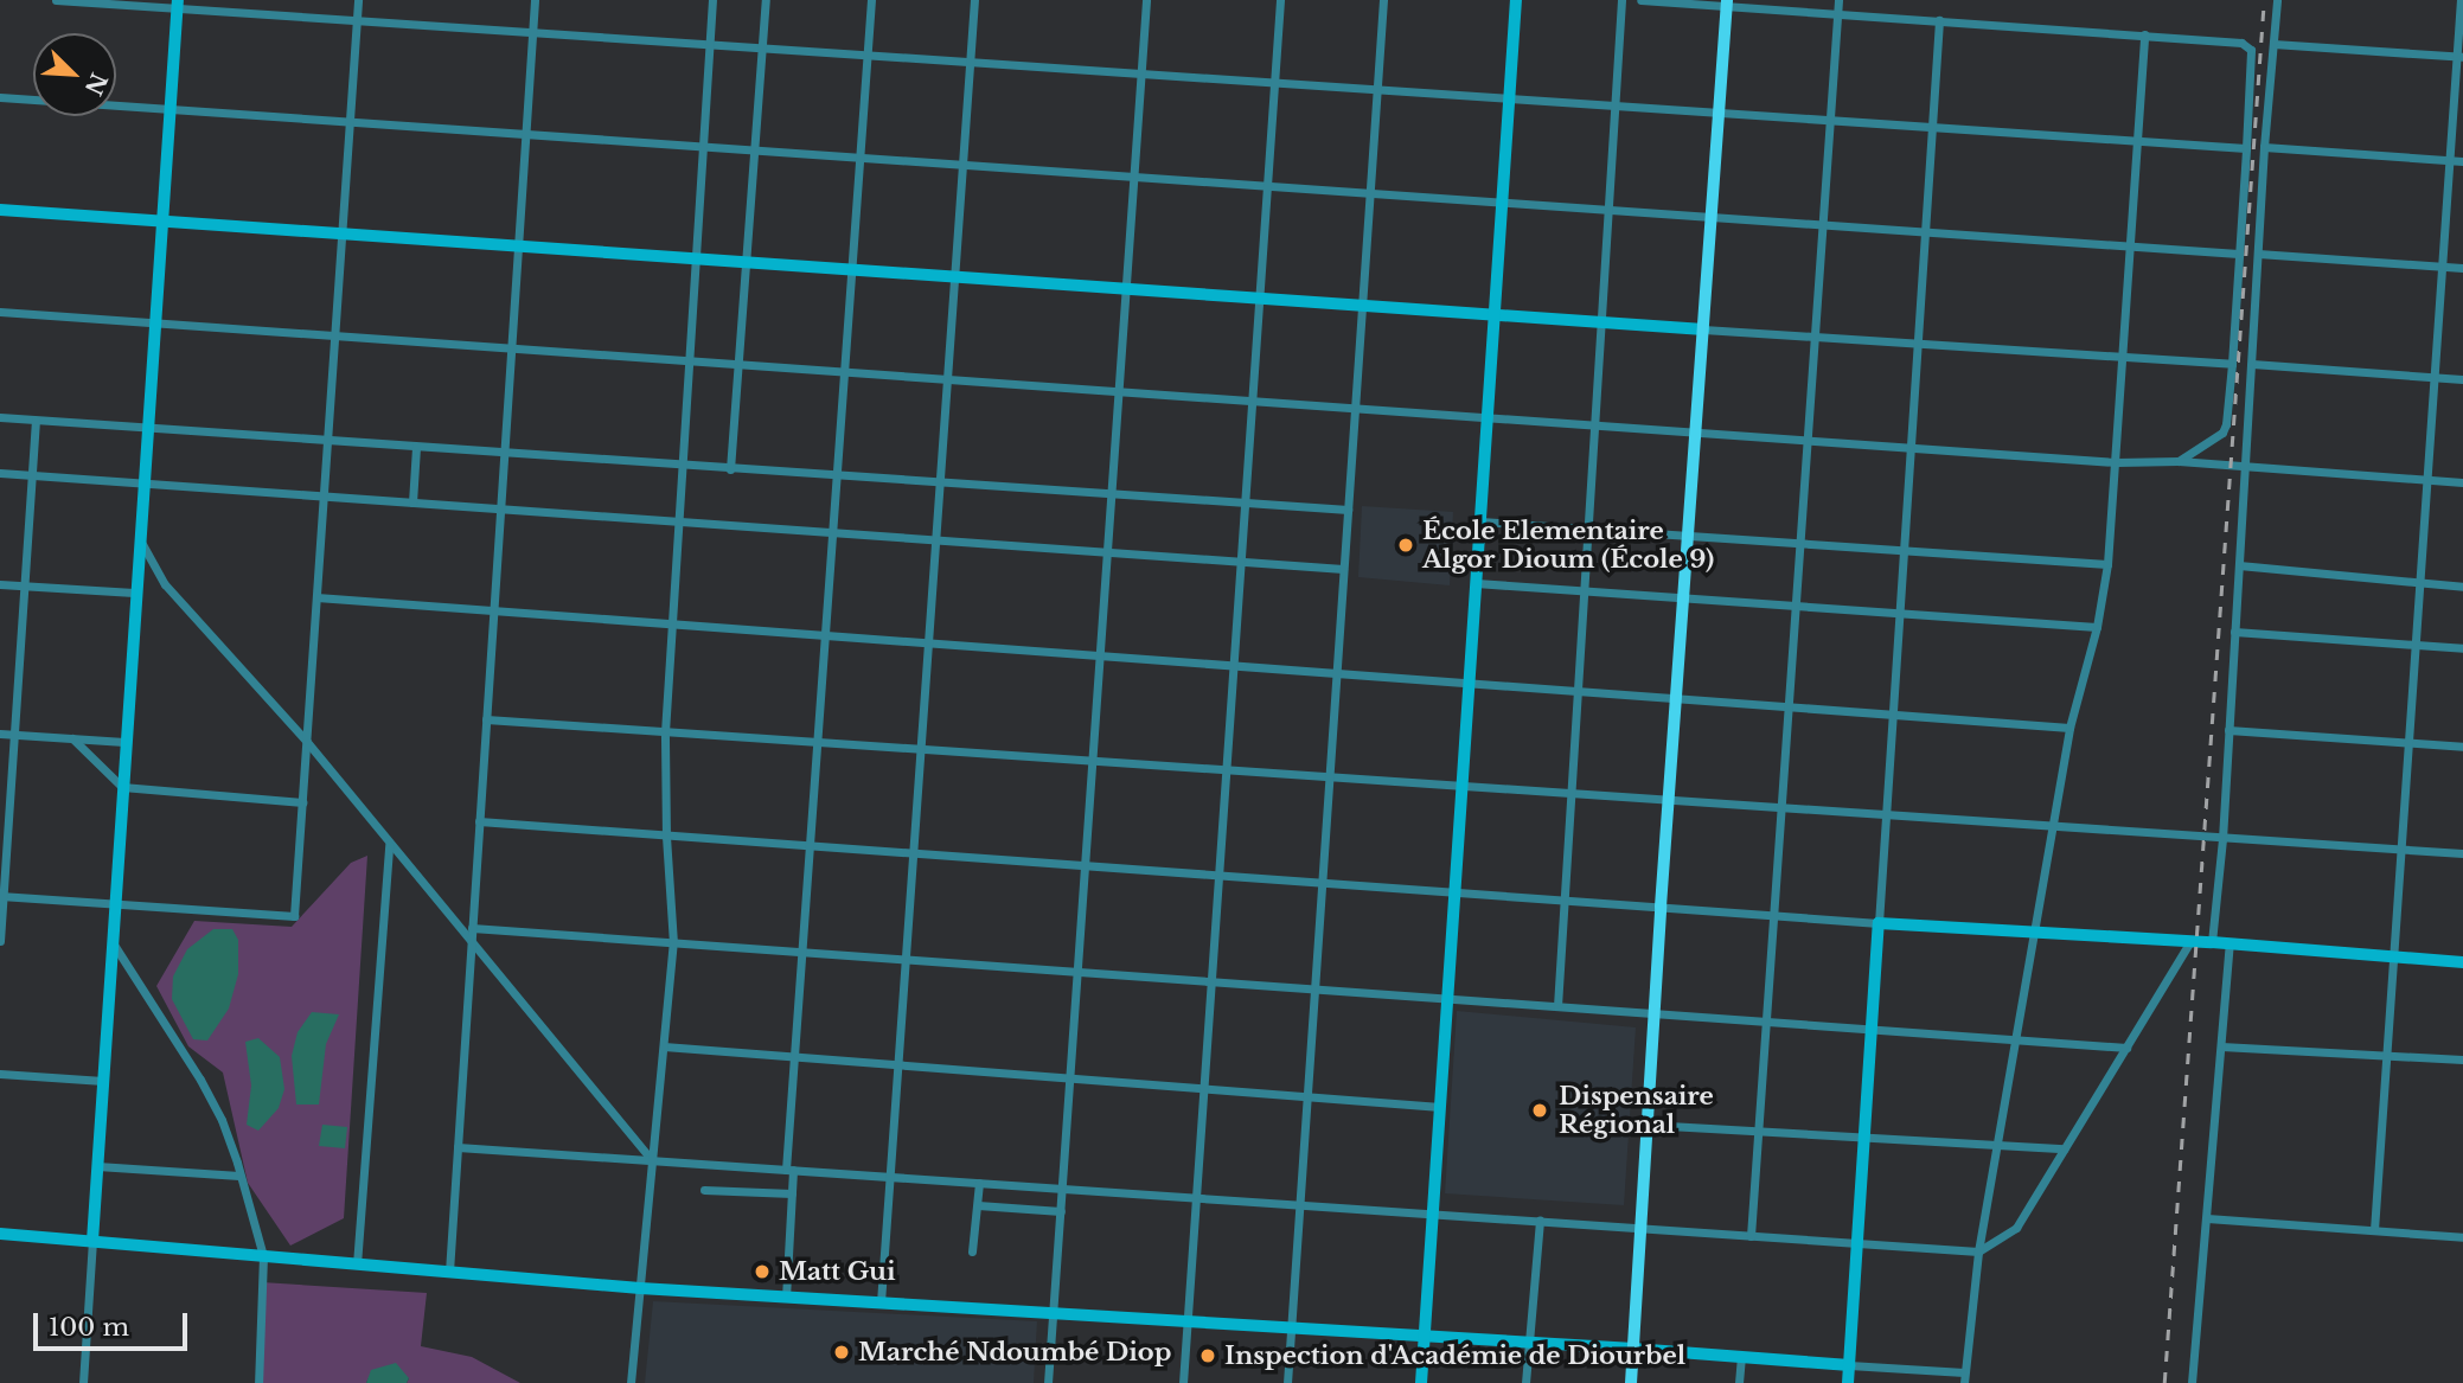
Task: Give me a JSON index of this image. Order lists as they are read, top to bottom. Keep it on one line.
{"places":["École Elementaire Algor Dioum (École 9)","Dispensaire Régional","Matt Gui","Marché Ndoumbé Diop","Inspection d'Académie de Diourbel"],"scale_bar":"100 m","north":"bottom right"}
